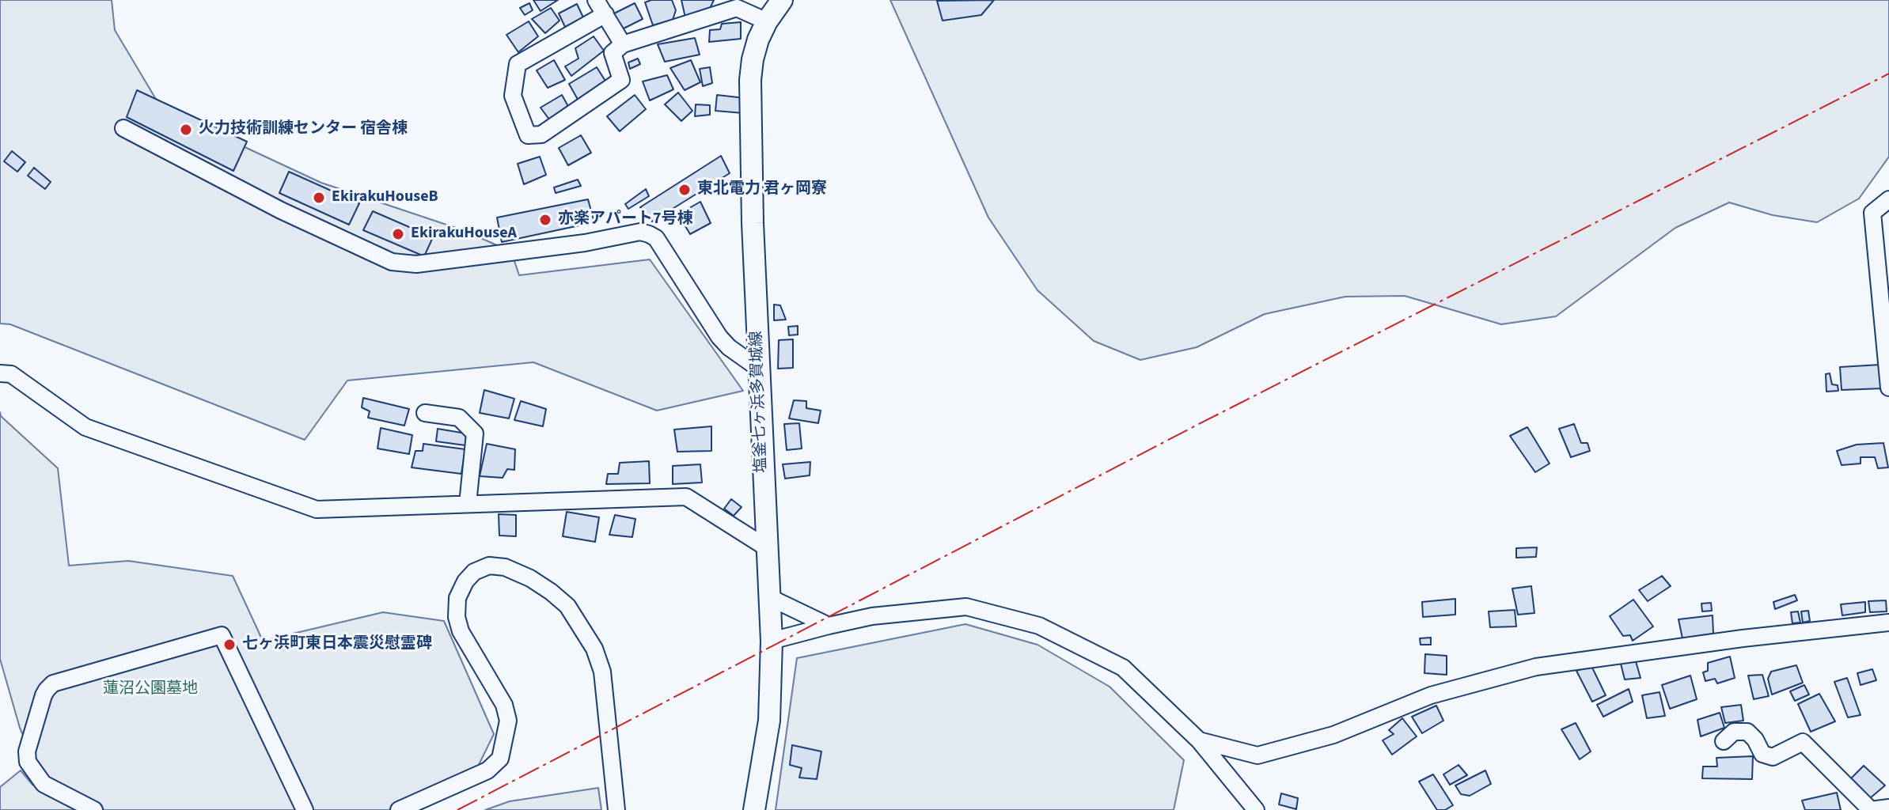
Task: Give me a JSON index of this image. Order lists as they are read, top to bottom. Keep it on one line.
{"streets":{"main road":["塩釜七ヶ浜多賀城線"]},"parks":["蓮沼公園墓地"],"places":["火力技術訓練センター 宿舎棟","東北電力 君ヶ岡寮","EkirakuHouseB","亦楽アパート7号棟","EkirakuHouseA","七ヶ浜町東日本震災慰霊碑"]}
